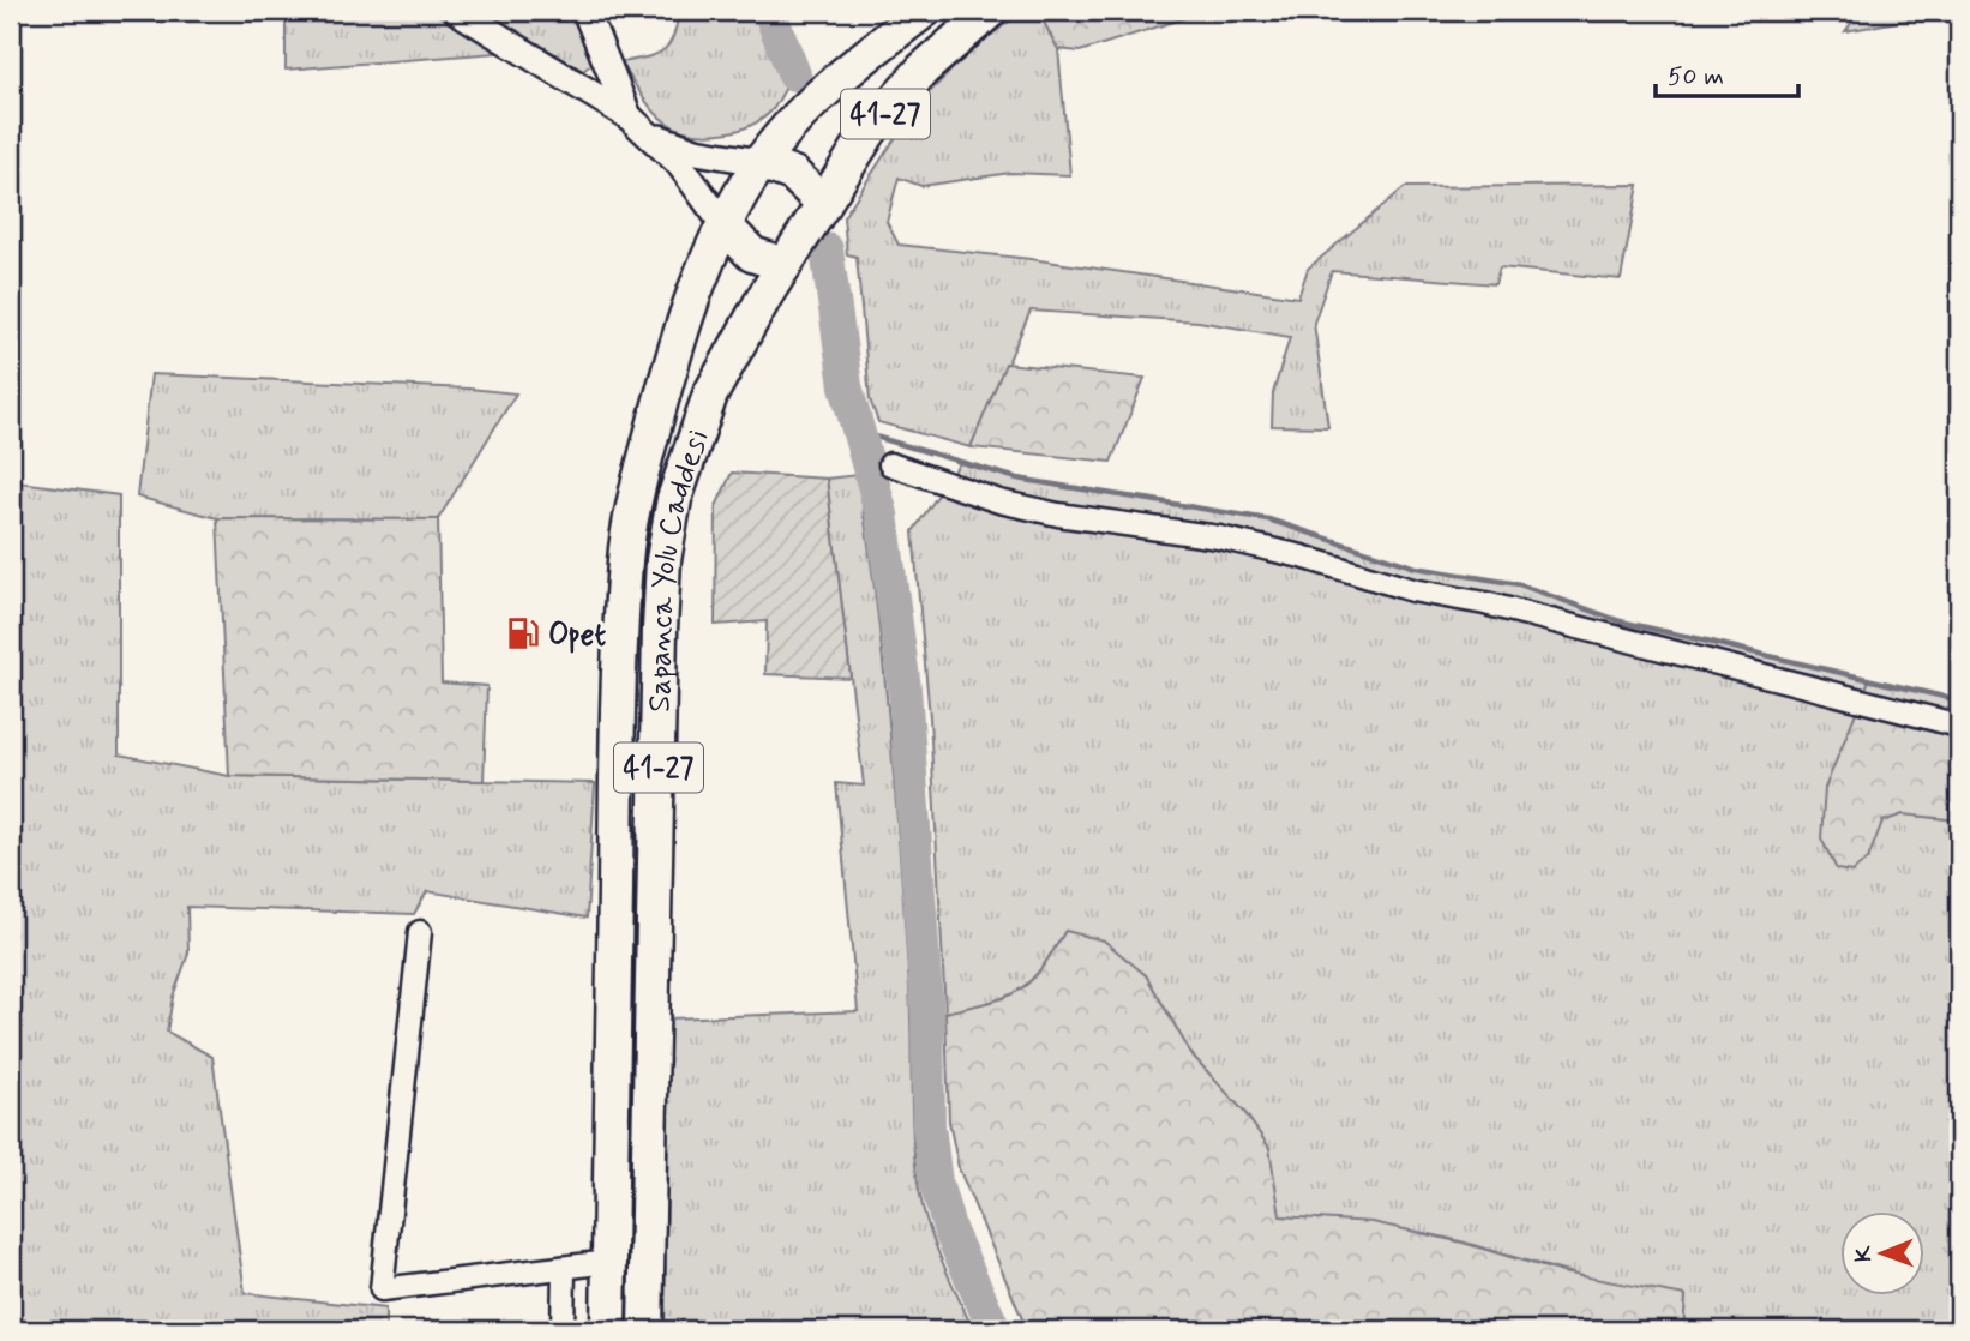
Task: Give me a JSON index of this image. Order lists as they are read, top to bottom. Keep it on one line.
{"streets":{"highway":["41-27","Sapanca Yolu Caddesi"]},"places":{"fuel station":["Opet"]},"scale_bar":"50 m","north":"left"}
